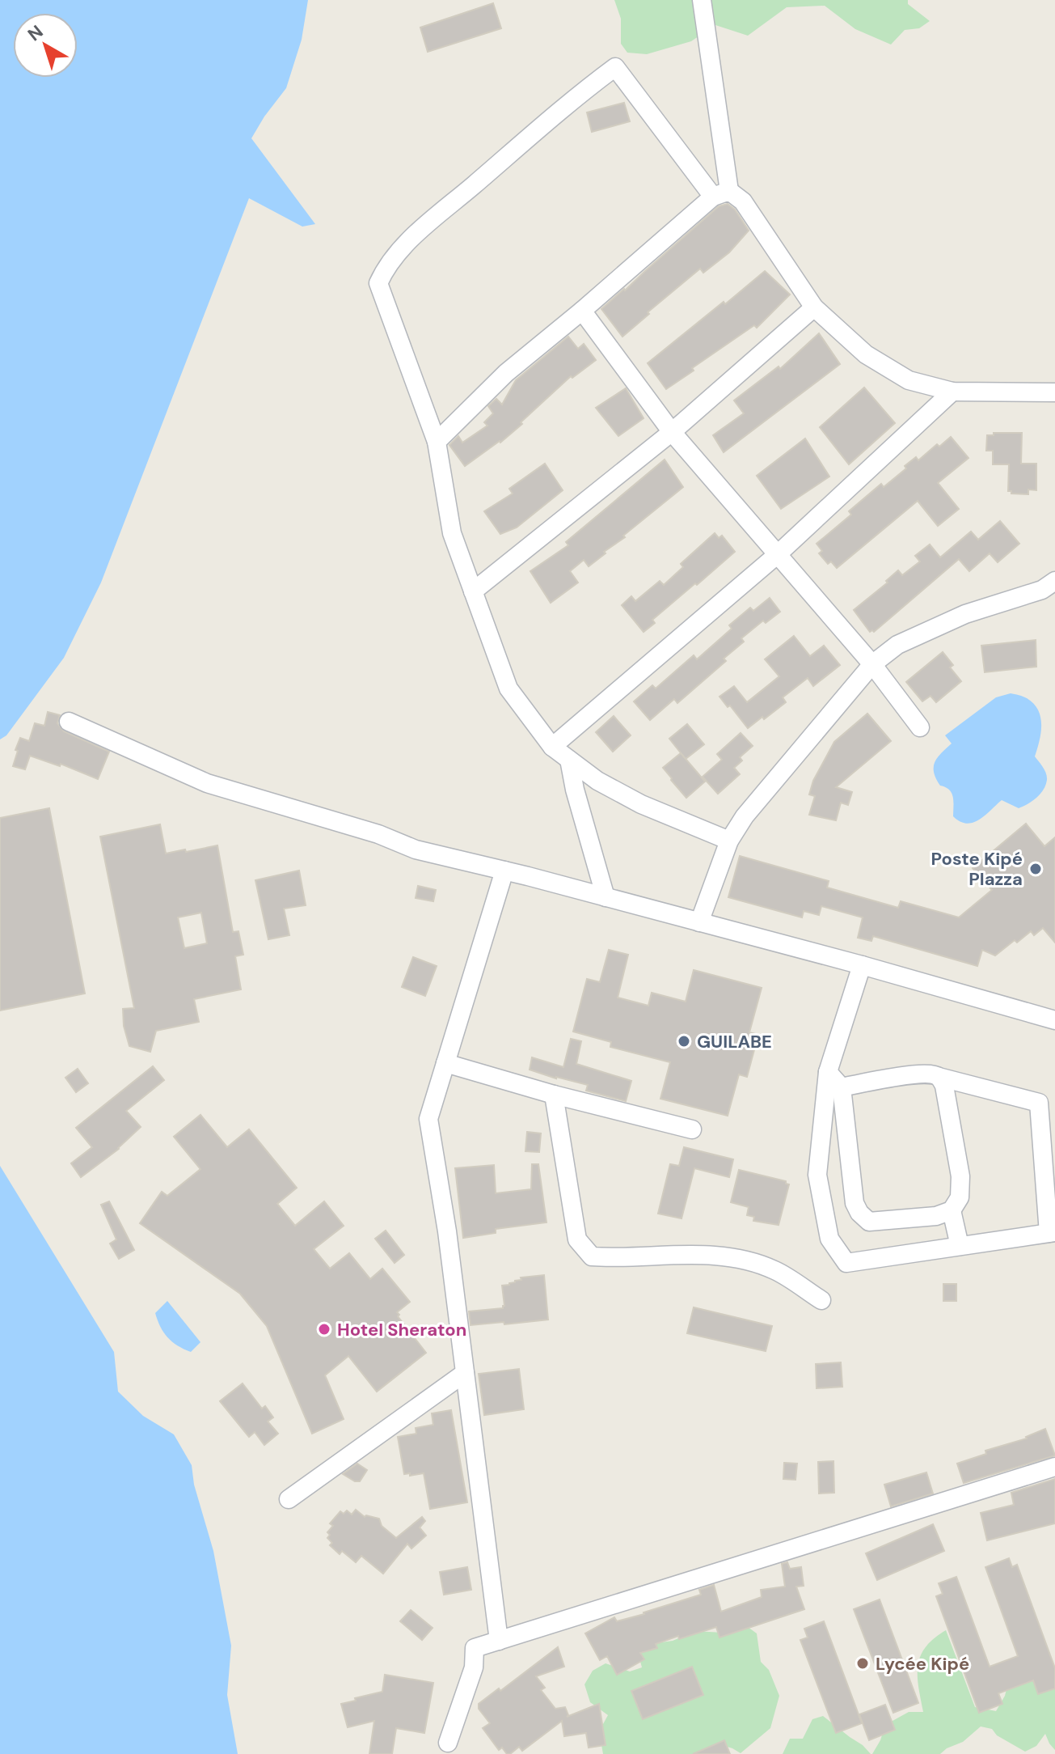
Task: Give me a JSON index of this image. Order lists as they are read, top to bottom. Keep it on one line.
{"places":["Poste Kipé Plazza","GUILABE","Hotel Sheraton","Lycée Kipé"],"north":"top left"}
